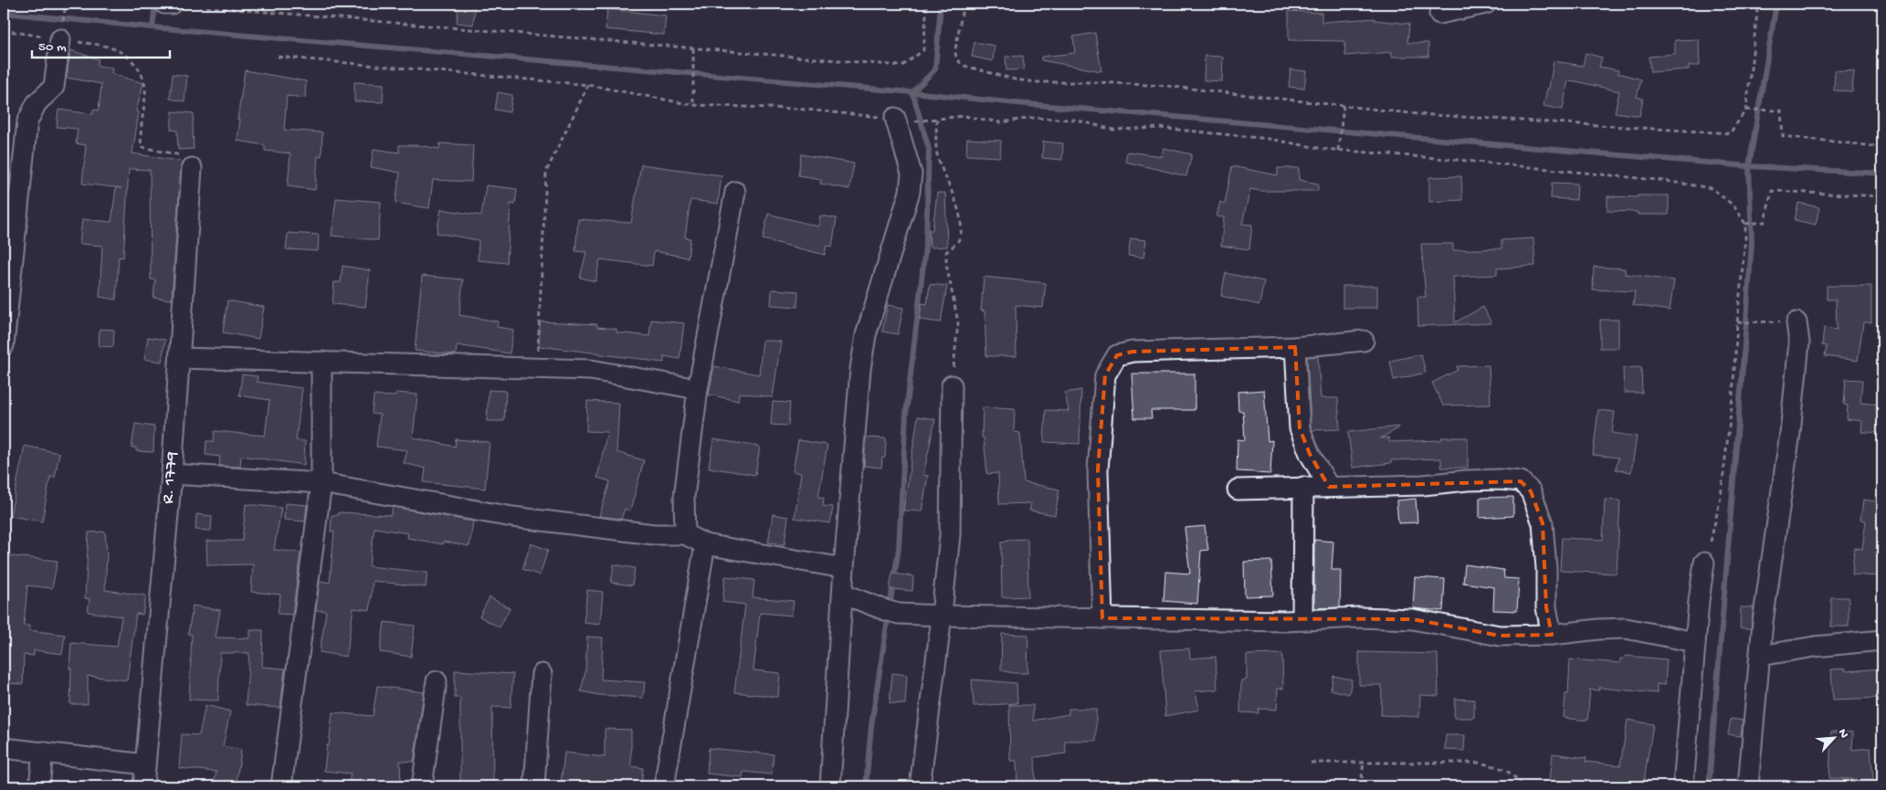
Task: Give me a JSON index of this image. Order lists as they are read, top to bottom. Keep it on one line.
{"streets":{"street":["R. 1779"]},"scale_bar":"50 m","north":"top right"}
